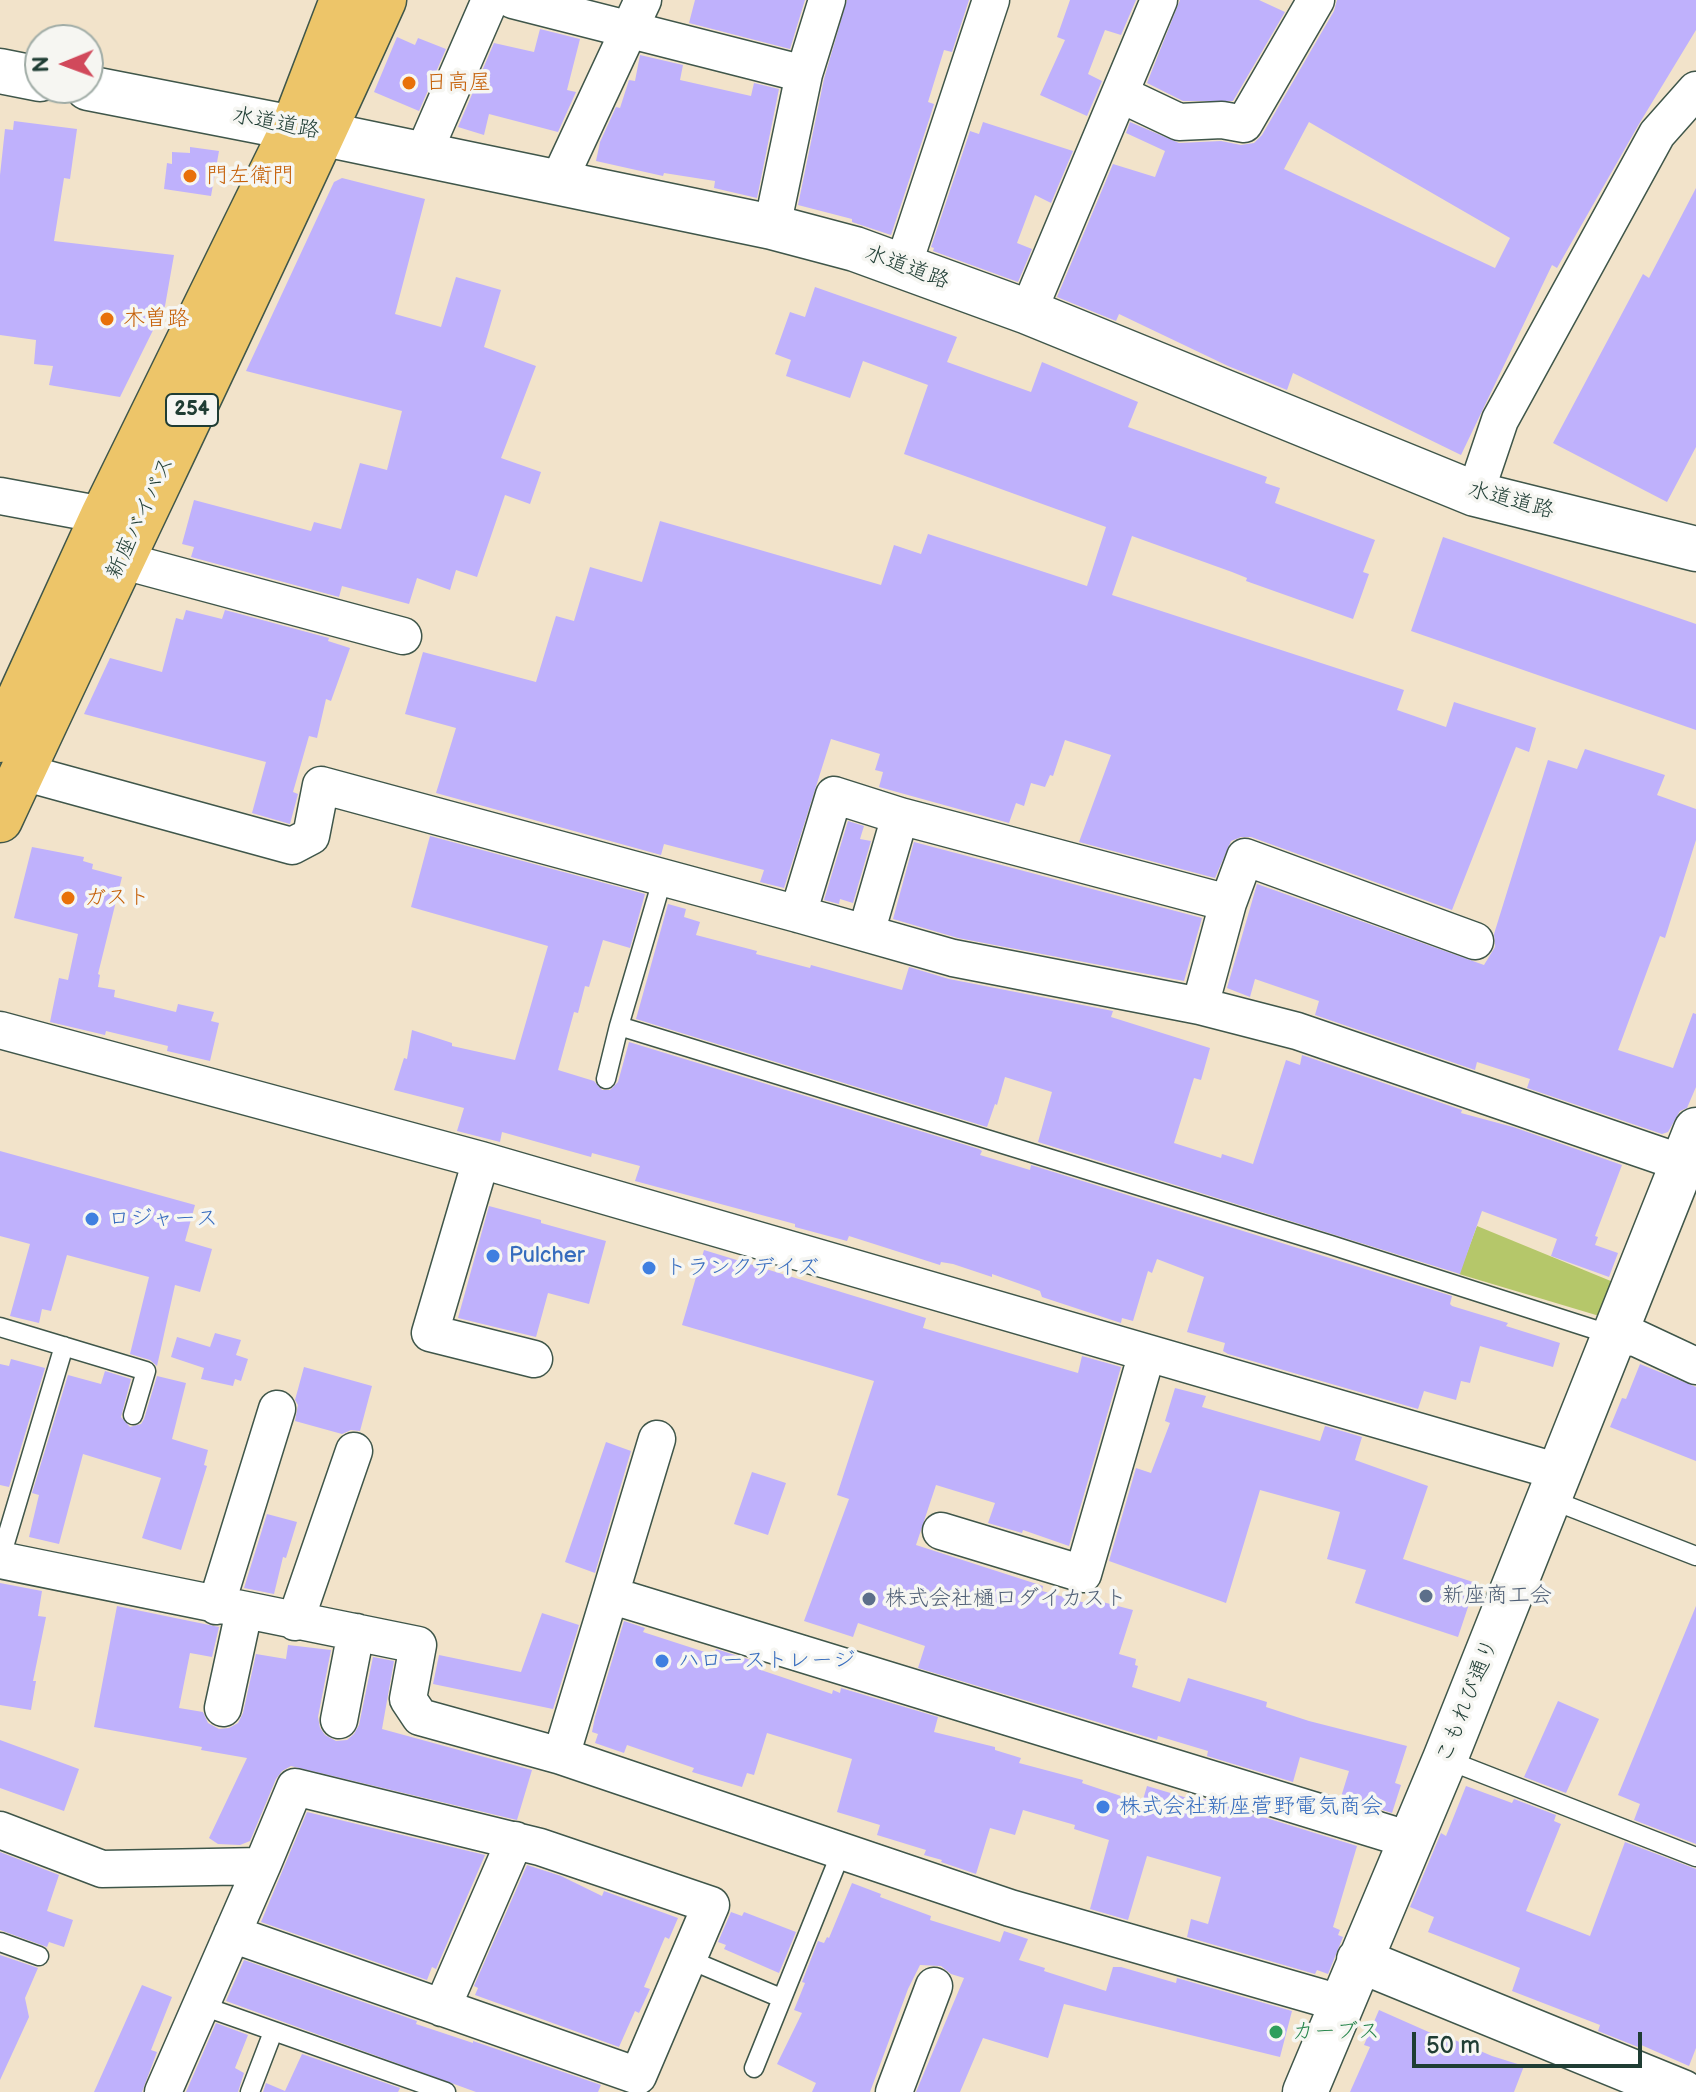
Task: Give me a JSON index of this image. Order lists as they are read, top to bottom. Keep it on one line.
{"streets":{"highway":["254","新座バイパス"],"street":["水道道路","こもれび通り"]},"crossings":[["水道道路","新座バイパス"]],"places":["日高屋","門左衛門","木曽路","ガスト","ロジャース","Pulcher","トランクデイズ","新座商工会","株式会社樋口ダイカスト","ハローストレージ","株式会社新座菅野電気商会","カーブス"],"scale_bar":"50 m","north":"left"}
